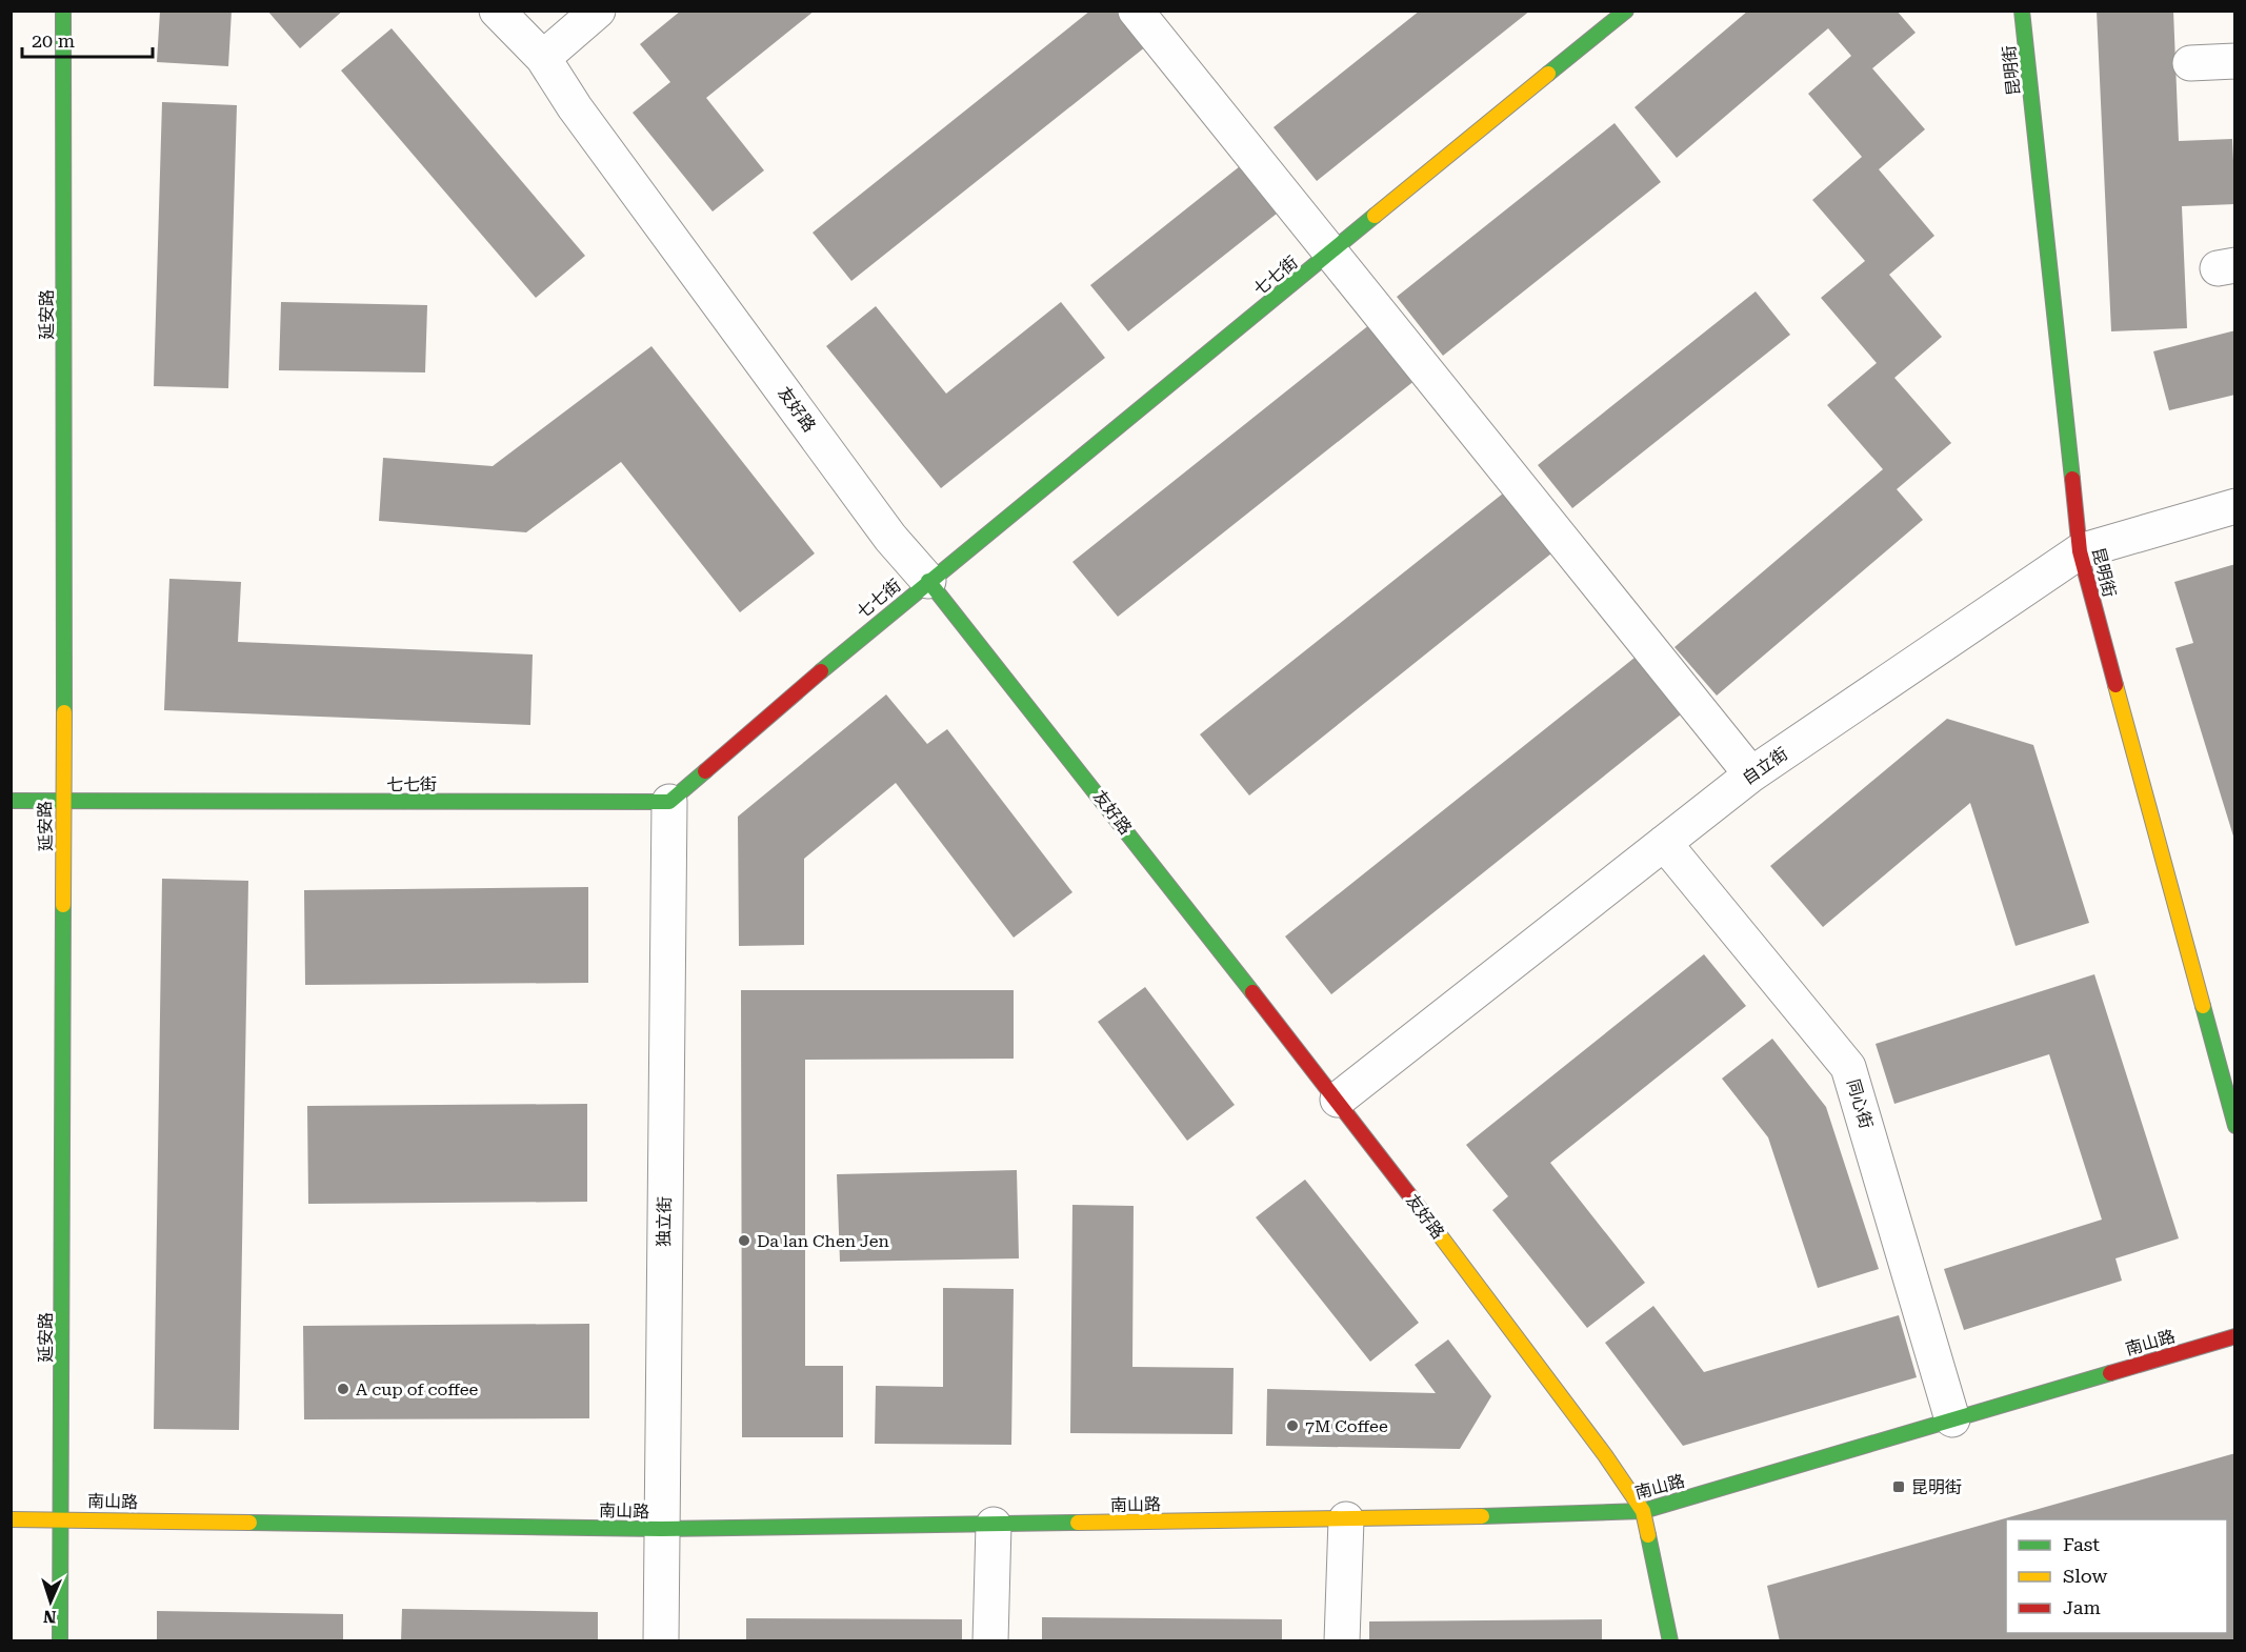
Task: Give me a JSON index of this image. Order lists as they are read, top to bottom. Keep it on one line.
{"streets":{"main road":["昆明街","七七街","延安路","友好路","南山路"],"street":["自立街","同心街","独立街"]},"crossings":[["昆明街","自立街"],["七七街","延安路"],["七七街","友好路"],["七七街","独立街"],["延安路","南山路"],["友好路","自立街"],["友好路","南山路"],["自立街","同心街"],["同心街","南山路"],["独立街","南山路"]],"places":{"other":["Da lan Chen Jen","A cup of coffee","7M Coffee"],"transit":["昆明街"]},"legend":["Fast","Slow","Jam"],"scale_bar":"20 m","north":"bottom"}
